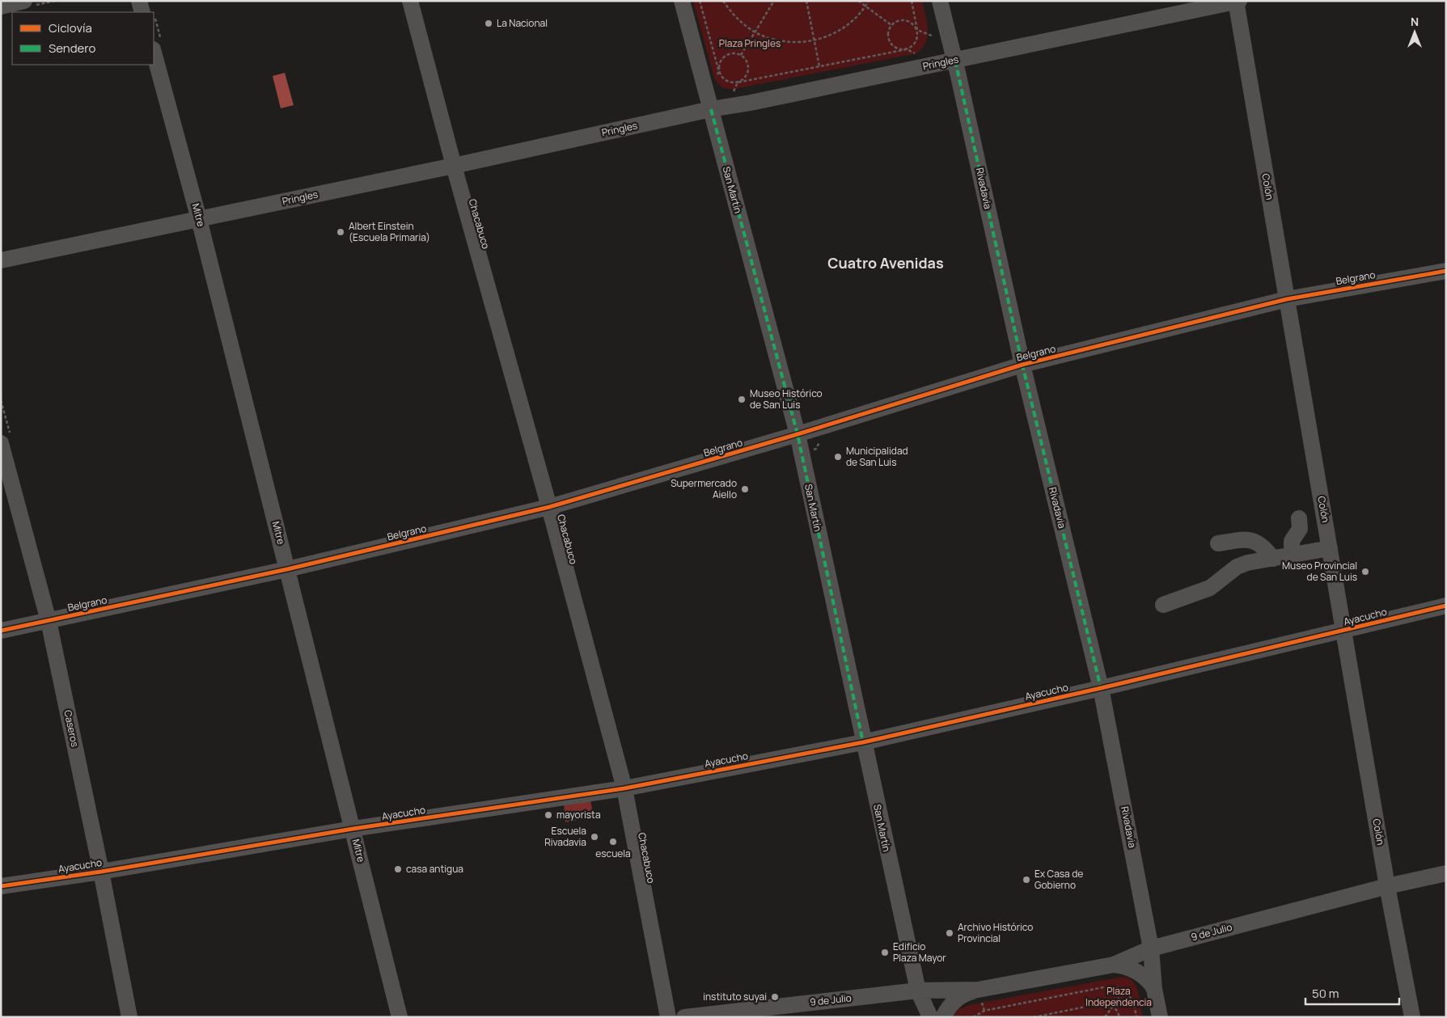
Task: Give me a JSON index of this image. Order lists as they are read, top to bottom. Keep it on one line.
{"streets":{"street":["Pringles","Colón","Rivadavia","San Martín","Mitre","Chacabuco","Belgrano","Ayacucho","Caseros","9 de Julio"]},"crossings":[["Pringles","Colón"],["Pringles","Rivadavia"],["Pringles","San Martín"],["Pringles","Mitre"],["Pringles","Chacabuco"],["Colón","Belgrano"],["Colón","Ayacucho"],["Colón","9 de Julio"],["Rivadavia","Belgrano"],["Rivadavia","Ayacucho"],["Rivadavia","9 de Julio"],["San Martín","Belgrano"],["San Martín","Ayacucho"],["San Martín","9 de Julio"],["Mitre","Belgrano"],["Mitre","Ayacucho"],["Chacabuco","Belgrano"],["Chacabuco","Ayacucho"],["Belgrano","Caseros"],["Ayacucho","Caseros"]],"districts":["Cuatro Avenidas"],"parks":["Plaza Pringles","Plaza Independencia"],"places":["La Nacional","Albert Einstein (Escuela Primaria)","Museo Histórico de San Luis","Municipalidad de San Luis","Supermercado Aiello","Museo Provincial de San Luis","mayorista","Escuela Rivadavia","escuela","casa antigua","Ex Casa de Gobierno","Archivo Histórico Provincial","Edificio Plaza Mayor","instituto suyai"],"legend":["Ciclovía","Sendero"],"scale_bar":"50 m","north":"top"}
